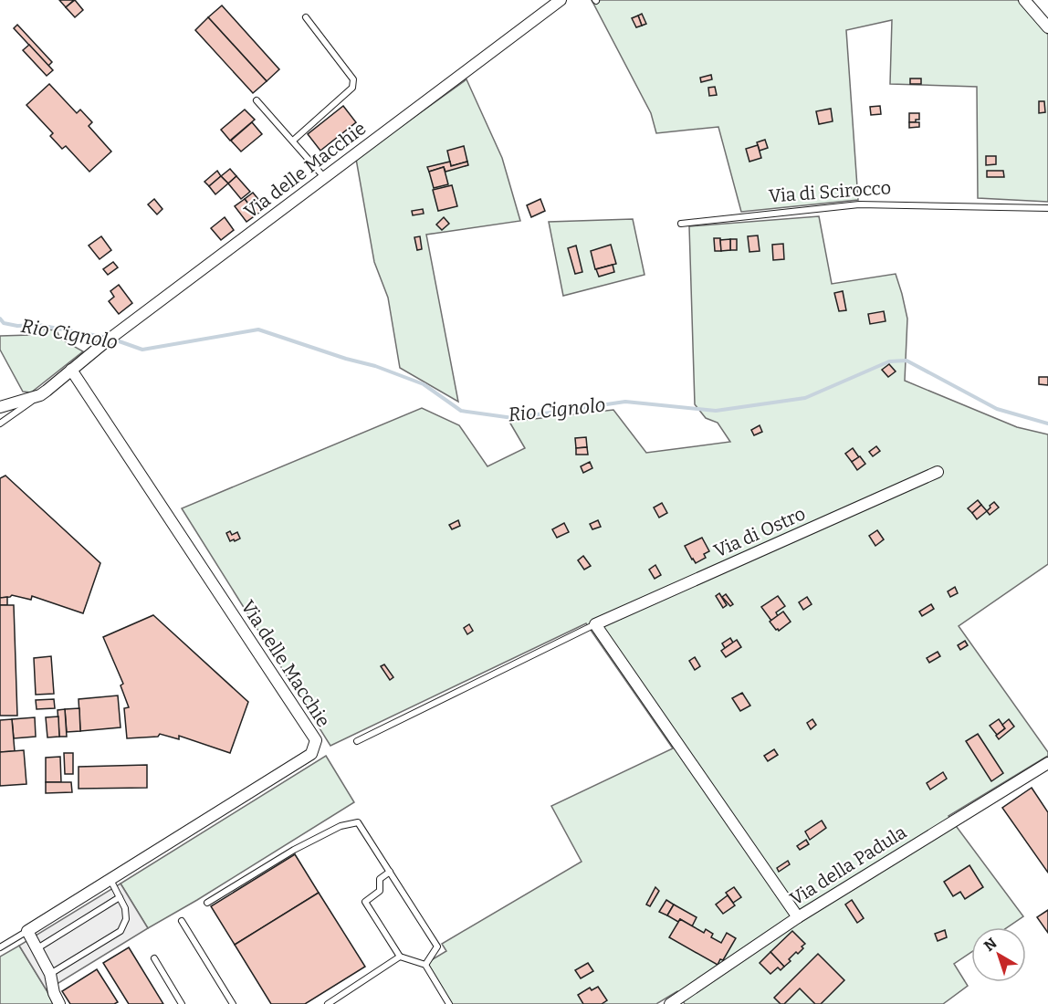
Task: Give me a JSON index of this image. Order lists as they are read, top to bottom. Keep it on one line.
{"streets":{"street":["Via delle Macchie","Via di Ostro","Via della Padula"],"lane":["Via di Scirocco"]},"water":["Rio Cignolo"],"north":"top left"}
